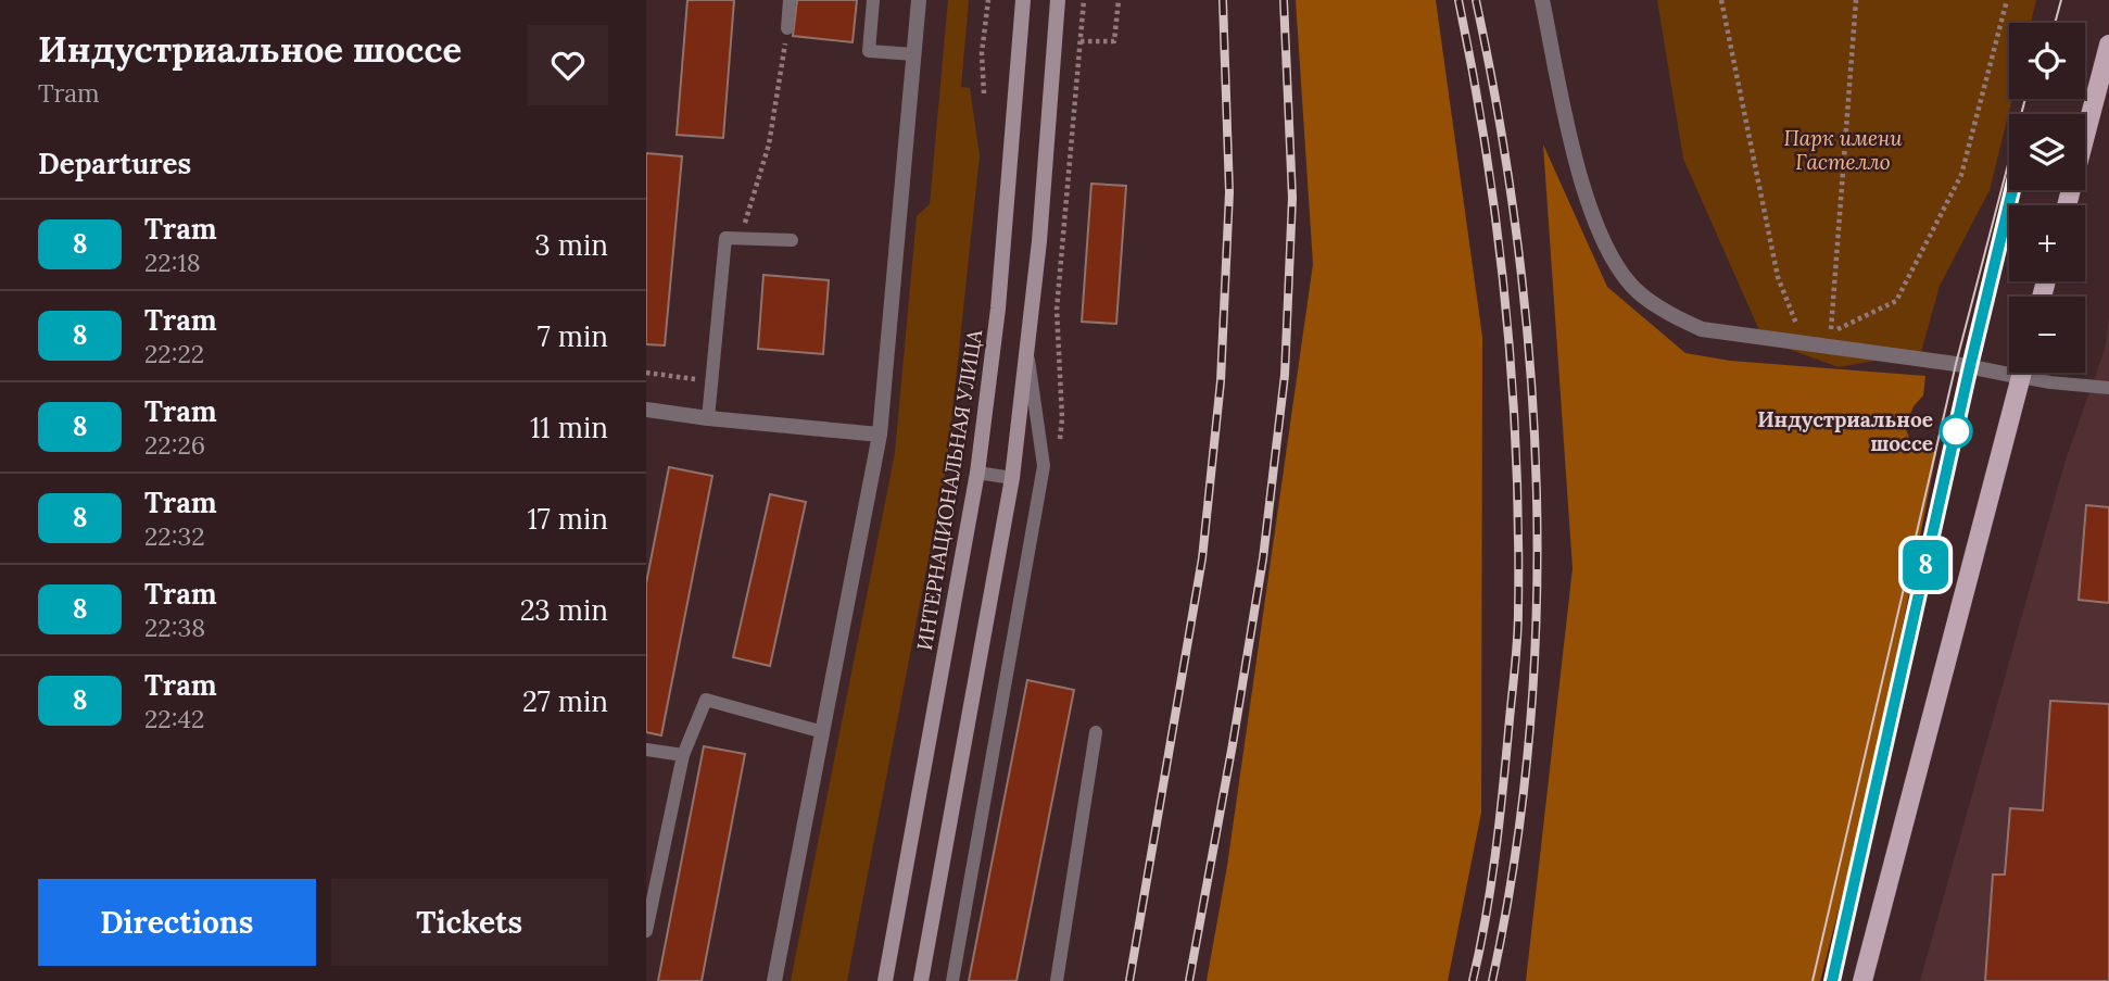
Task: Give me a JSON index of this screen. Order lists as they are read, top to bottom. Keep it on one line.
{"streets":{"main road":["ИНТЕРНАЦИОНАЛЬНАЯ УЛИЦА"]},"parks":["Парк имени Гастелло"],"places":["Индустриальное шоссе"],"lines":["tram line 8"],"page":{"heading":[["Индустриальное шоссе","Tram"],"Departures"],"on_map":"8","map_buttons":["+","−"],"list":[{"mark":"8","name":"Tram","note":"22:18","value":"3 min"},{"mark":"8","name":"Tram","note":"22:22","value":"7 min"},{"mark":"8","name":"Tram","note":"22:26","value":"11 min"},{"mark":"8","name":"Tram","note":"22:32","value":"17 min"},{"mark":"8","name":"Tram","note":"22:38","value":"23 min"},{"mark":"8","name":"Tram","note":"22:42","value":"27 min"}],"buttons":["Directions","Tickets"]}}
